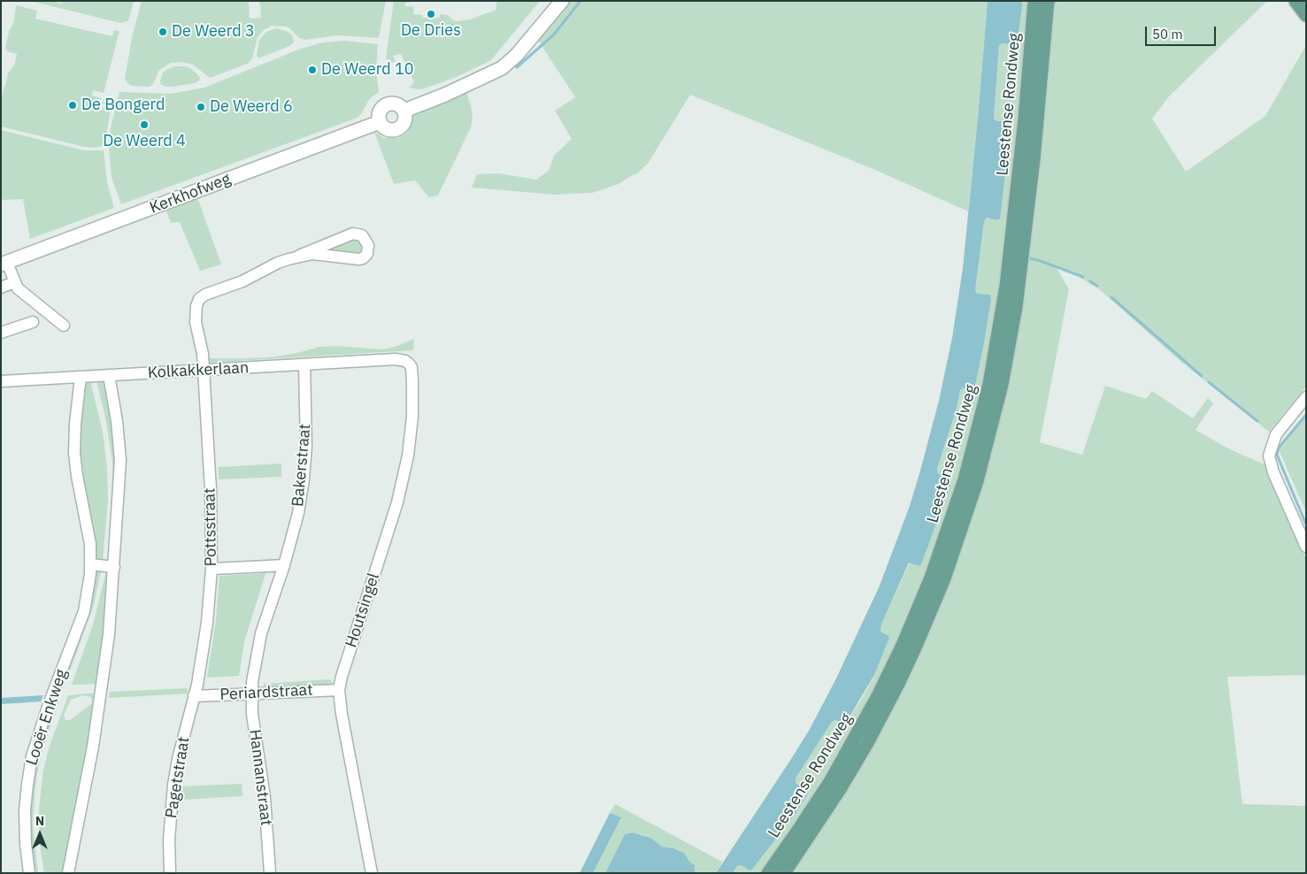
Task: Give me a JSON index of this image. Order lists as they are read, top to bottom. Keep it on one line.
{"streets":{"main road":["Leestense Rondweg"],"street":["Kerkhofweg","Kolkakkerlaan","Bakerstraat","Pottsstraat","Houtsingel","Periardstraat","Looër Enkweg","Pagetstraat","Hannanstraat"]},"crossings":[["Kolkakkerlaan","Bakerstraat"],["Kolkakkerlaan","Pottsstraat"],["Kolkakkerlaan","Houtsingel"],["Kolkakkerlaan","Looër Enkweg"],["Bakerstraat","Hannanstraat"],["Pottsstraat","Pagetstraat"],["Houtsingel","Periardstraat"],["Periardstraat","Pagetstraat"],["Periardstraat","Hannanstraat"]],"places":["De Dries","De Weerd 3","De Weerd 10","De Bongerd","De Weerd 6","De Weerd 4"],"scale_bar":"50 m","north":"top"}
